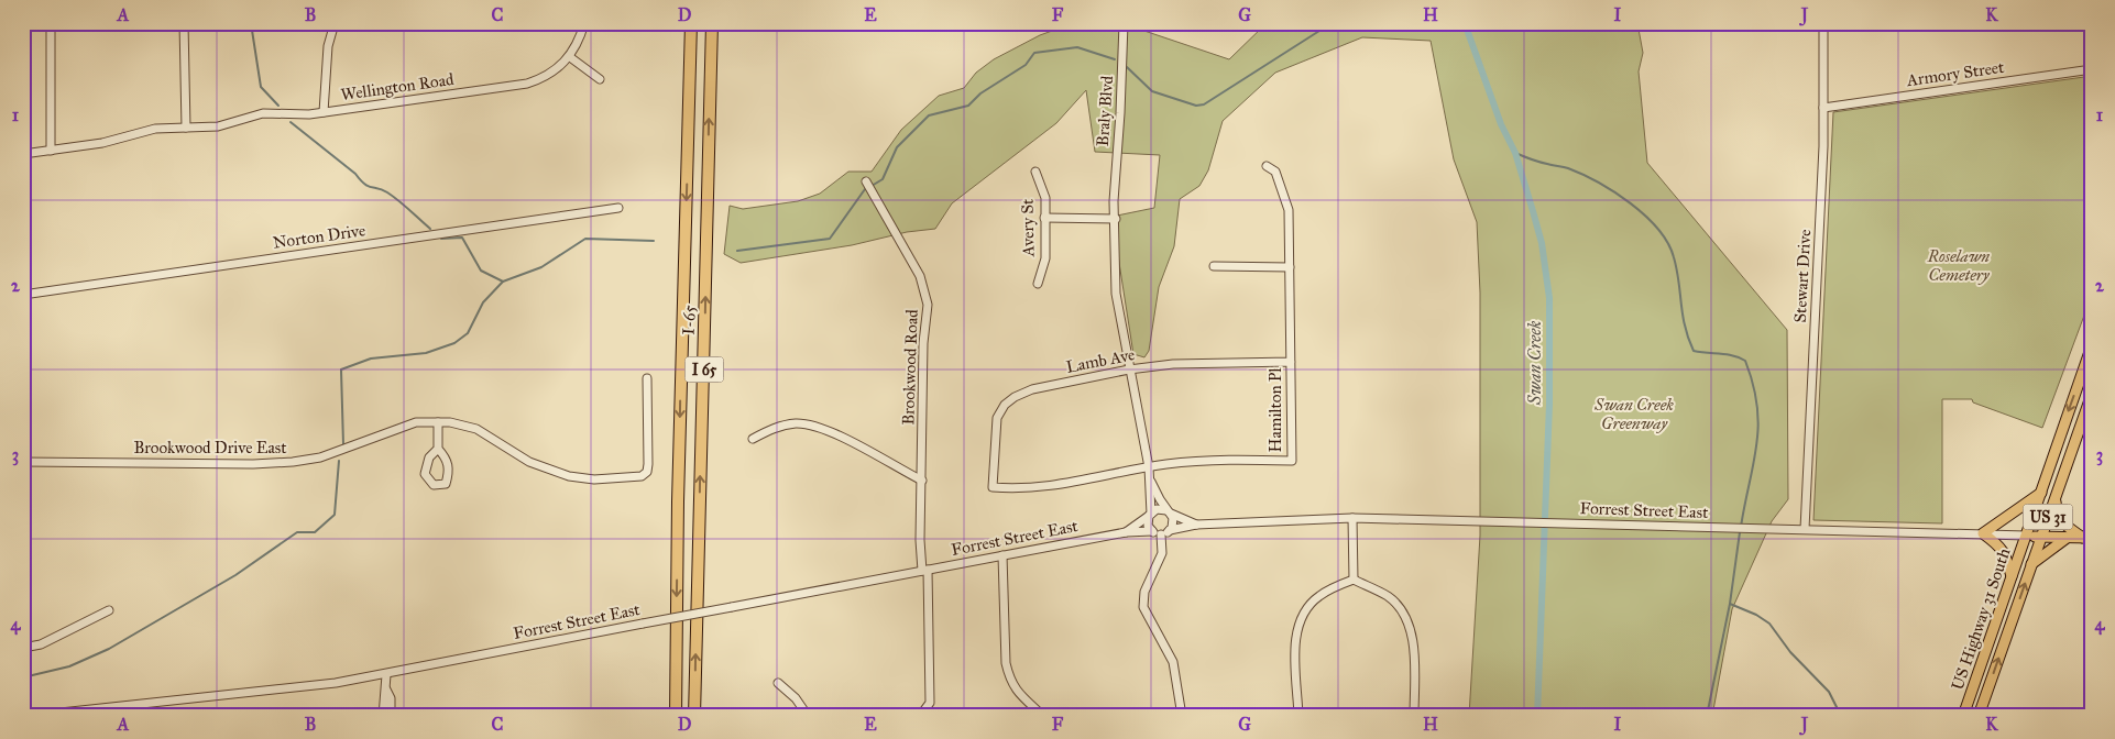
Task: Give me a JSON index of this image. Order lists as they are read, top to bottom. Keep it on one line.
{"streets":{"highway":["I-65","I 65"],"main road":["Forrest Street East","US 31","US Highway 31 South"],"street":["Armory Street","Wellington Road","Braly Blvd","Avery St","Norton Drive","Stewart Drive","Lamb Ave","Brookwood Road","Hamilton Pl","Brookwood Drive East"]},"crossings":[["Armory Street","Stewart Drive"],["Braly Blvd","Lamb Ave"],["Stewart Drive","Forrest Street East"],["Lamb Ave","Hamilton Pl"],["Brookwood Road","Forrest Street East"],["Forrest Street East","US Highway 31 South"]],"water":["Swan Creek"],"parks":["Roselawn Cemetery","Swan Creek Greenway"],"grid":{"columns":["A","B","C","D","E","F","G","H","I","J","K"],"rows":["1","2","3","4"]}}
